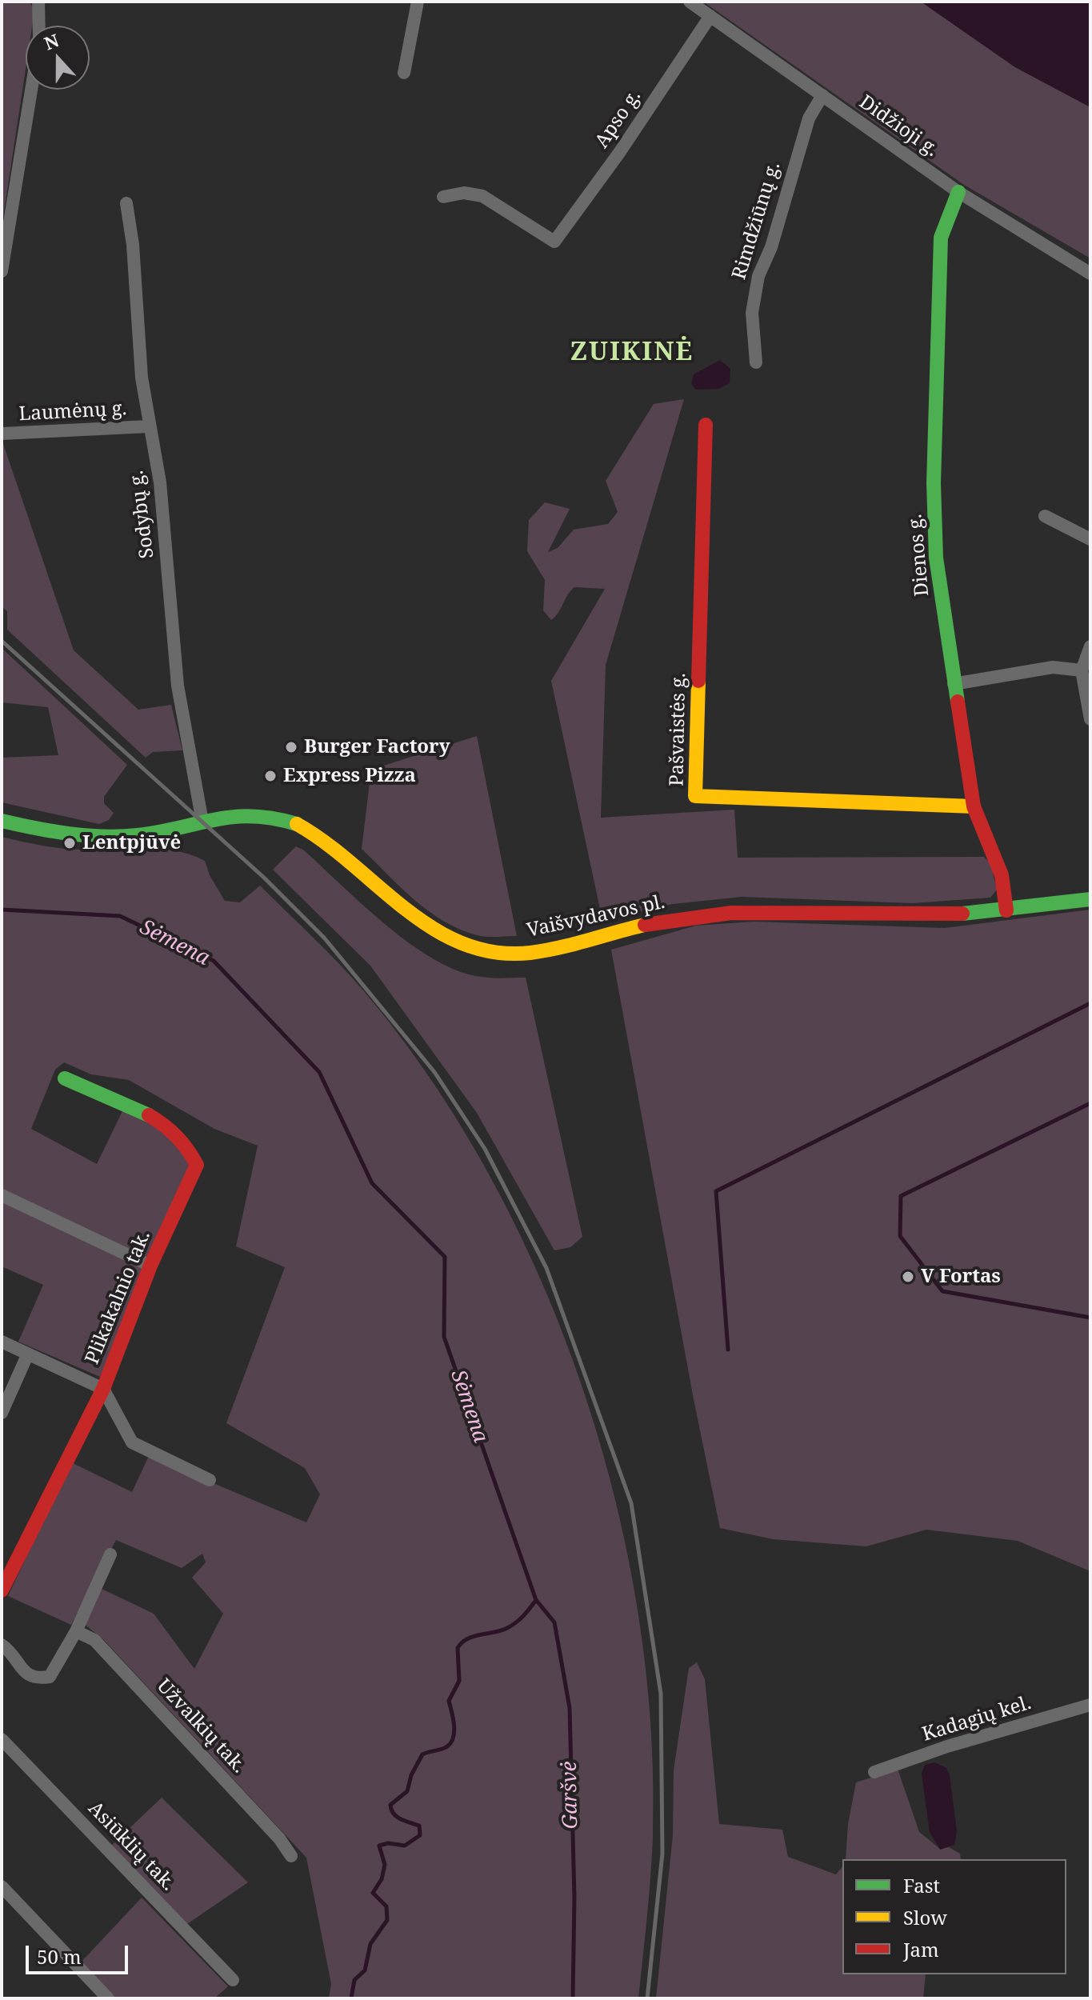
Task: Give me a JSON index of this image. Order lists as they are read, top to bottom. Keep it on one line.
{"streets":{"street":["Apso g.","Didžioji g.","Rimdžiūnų g.","Laumėnų g.","Sodybų g.","Dienos g.","Pašvaistės g.","Vaišvydavos pl.","Plikakalnio tak.","Kadagių kel.","Užvalkių tak.","Asiūklių tak."]},"crossings":[["Apso g.","Didžioji g."],["Didžioji g.","Rimdžiūnų g."],["Didžioji g.","Dienos g."],["Laumėnų g.","Sodybų g."],["Sodybų g.","Vaišvydavos pl."],["Dienos g.","Pašvaistės g."],["Dienos g.","Vaišvydavos pl."]],"districts":["ZUIKINĖ"],"water":["Sėmena","Garšvė"],"places":["Burger Factory","Express Pizza","Lentpjūvė","V Fortas"],"legend":["Fast","Slow","Jam"],"scale_bar":"50 m","north":"top"}
